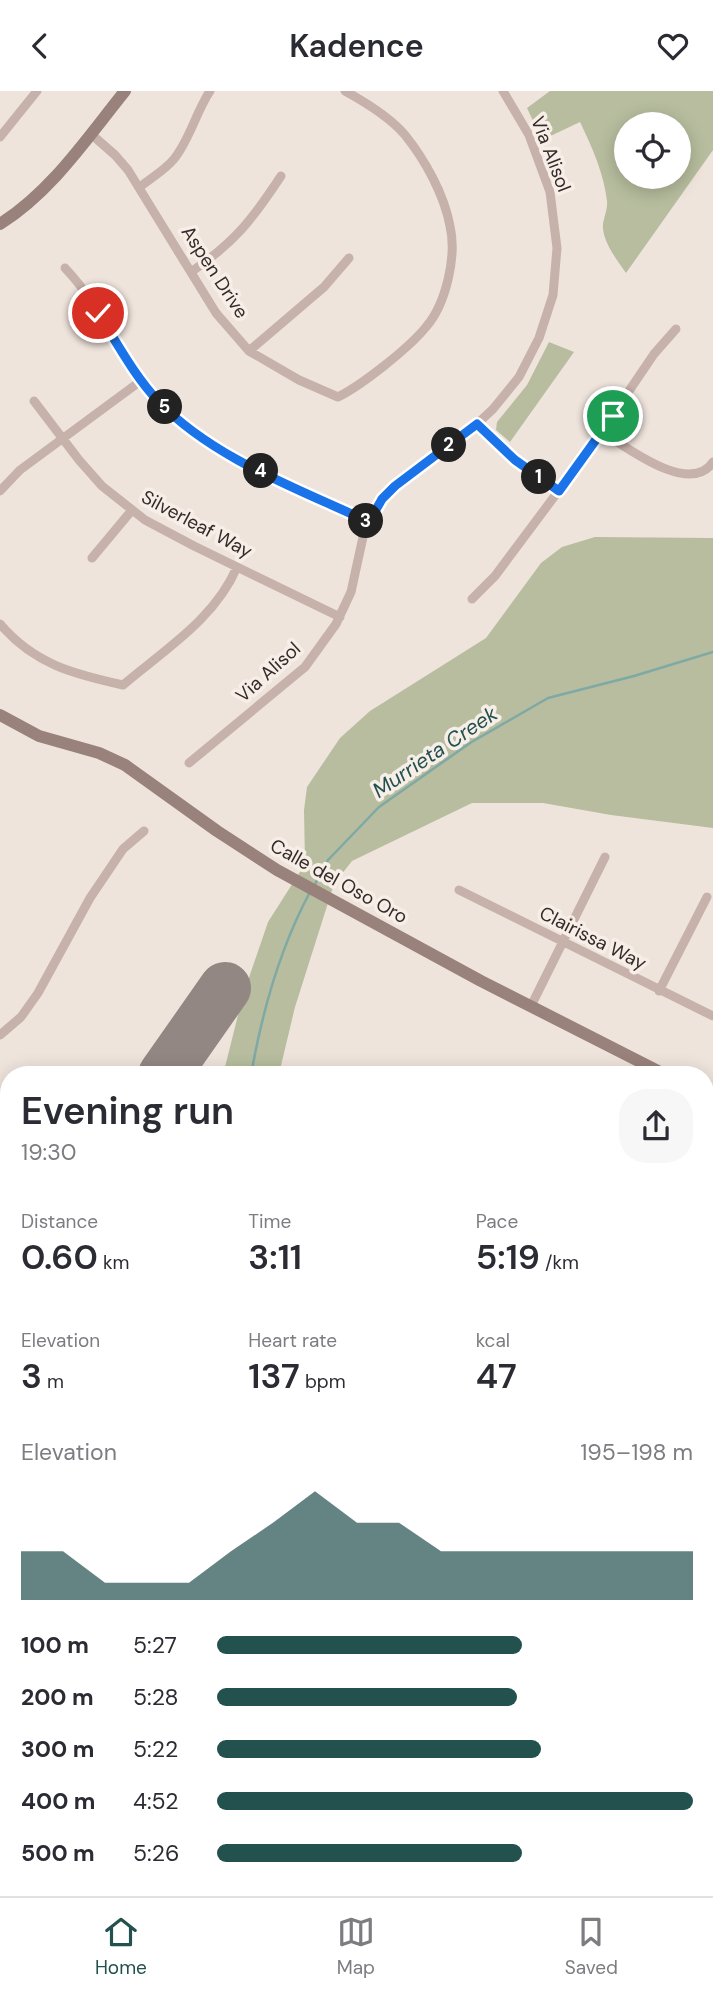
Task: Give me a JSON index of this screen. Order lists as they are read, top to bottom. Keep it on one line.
{"streets":{"main road":["Calle del Oso Oro"],"street":["Via Alisol","Aspen Drive","Silverleaf Way","Clairissa Way"]},"crossings":[["Via Alisol","Silverleaf Way"]],"water":["Murrieta Creek"],"page":{"header":"Kadence","pins":["5","2","4","1","3"],"heading":["Evening run","19:30"],"stats":[["Distance","0.60 km"],["Time","3:11"],["Pace","5:19 /km"],["Elevation","3 m"],["Heart rate","137 bpm"],["kcal","47"]],"chart":["Elevation","195–198 m"],"list":[{"name":"100 m","note":"5:27"},{"name":"200 m","note":"5:28"},{"name":"300 m","note":"5:22"},{"name":"400 m","note":"4:52"},{"name":"500 m","note":"5:26"}],"tabs":["Home","Map","Saved"]}}
